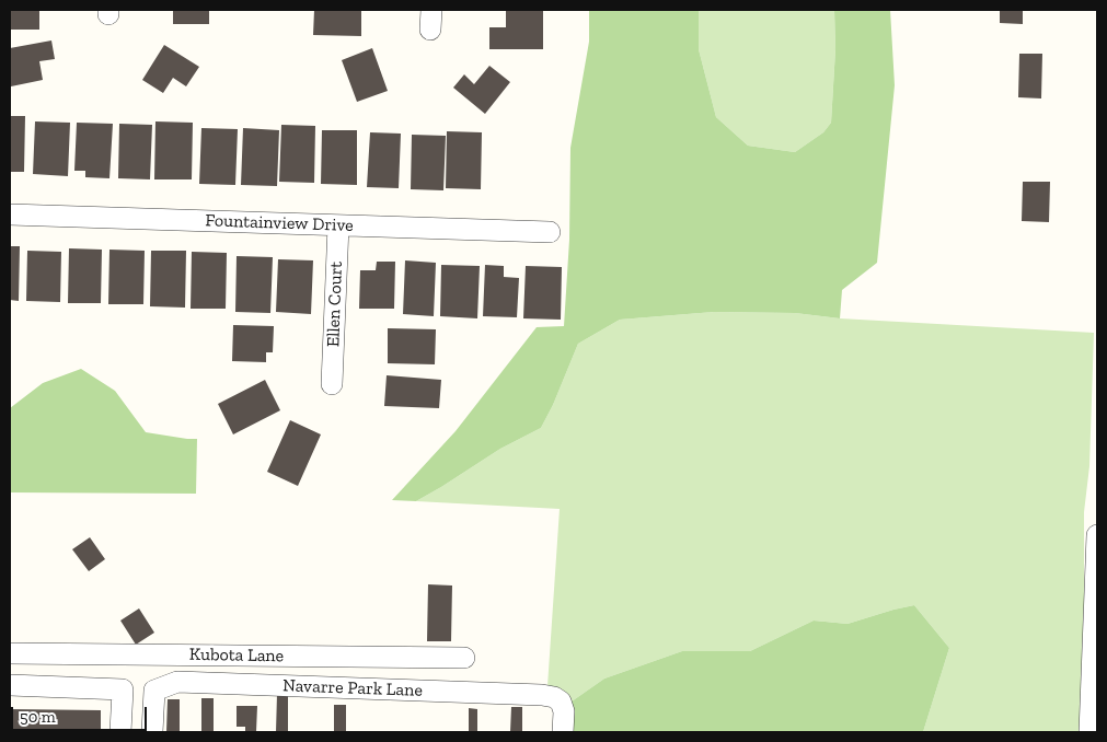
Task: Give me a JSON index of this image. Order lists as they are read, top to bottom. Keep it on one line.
{"streets":{"street":["Fountainview Drive","Ellen Court","Kubota Lane","Navarre Park Lane"]},"crossings":[["Fountainview Drive","Ellen Court"]],"scale_bar":"50 m"}
